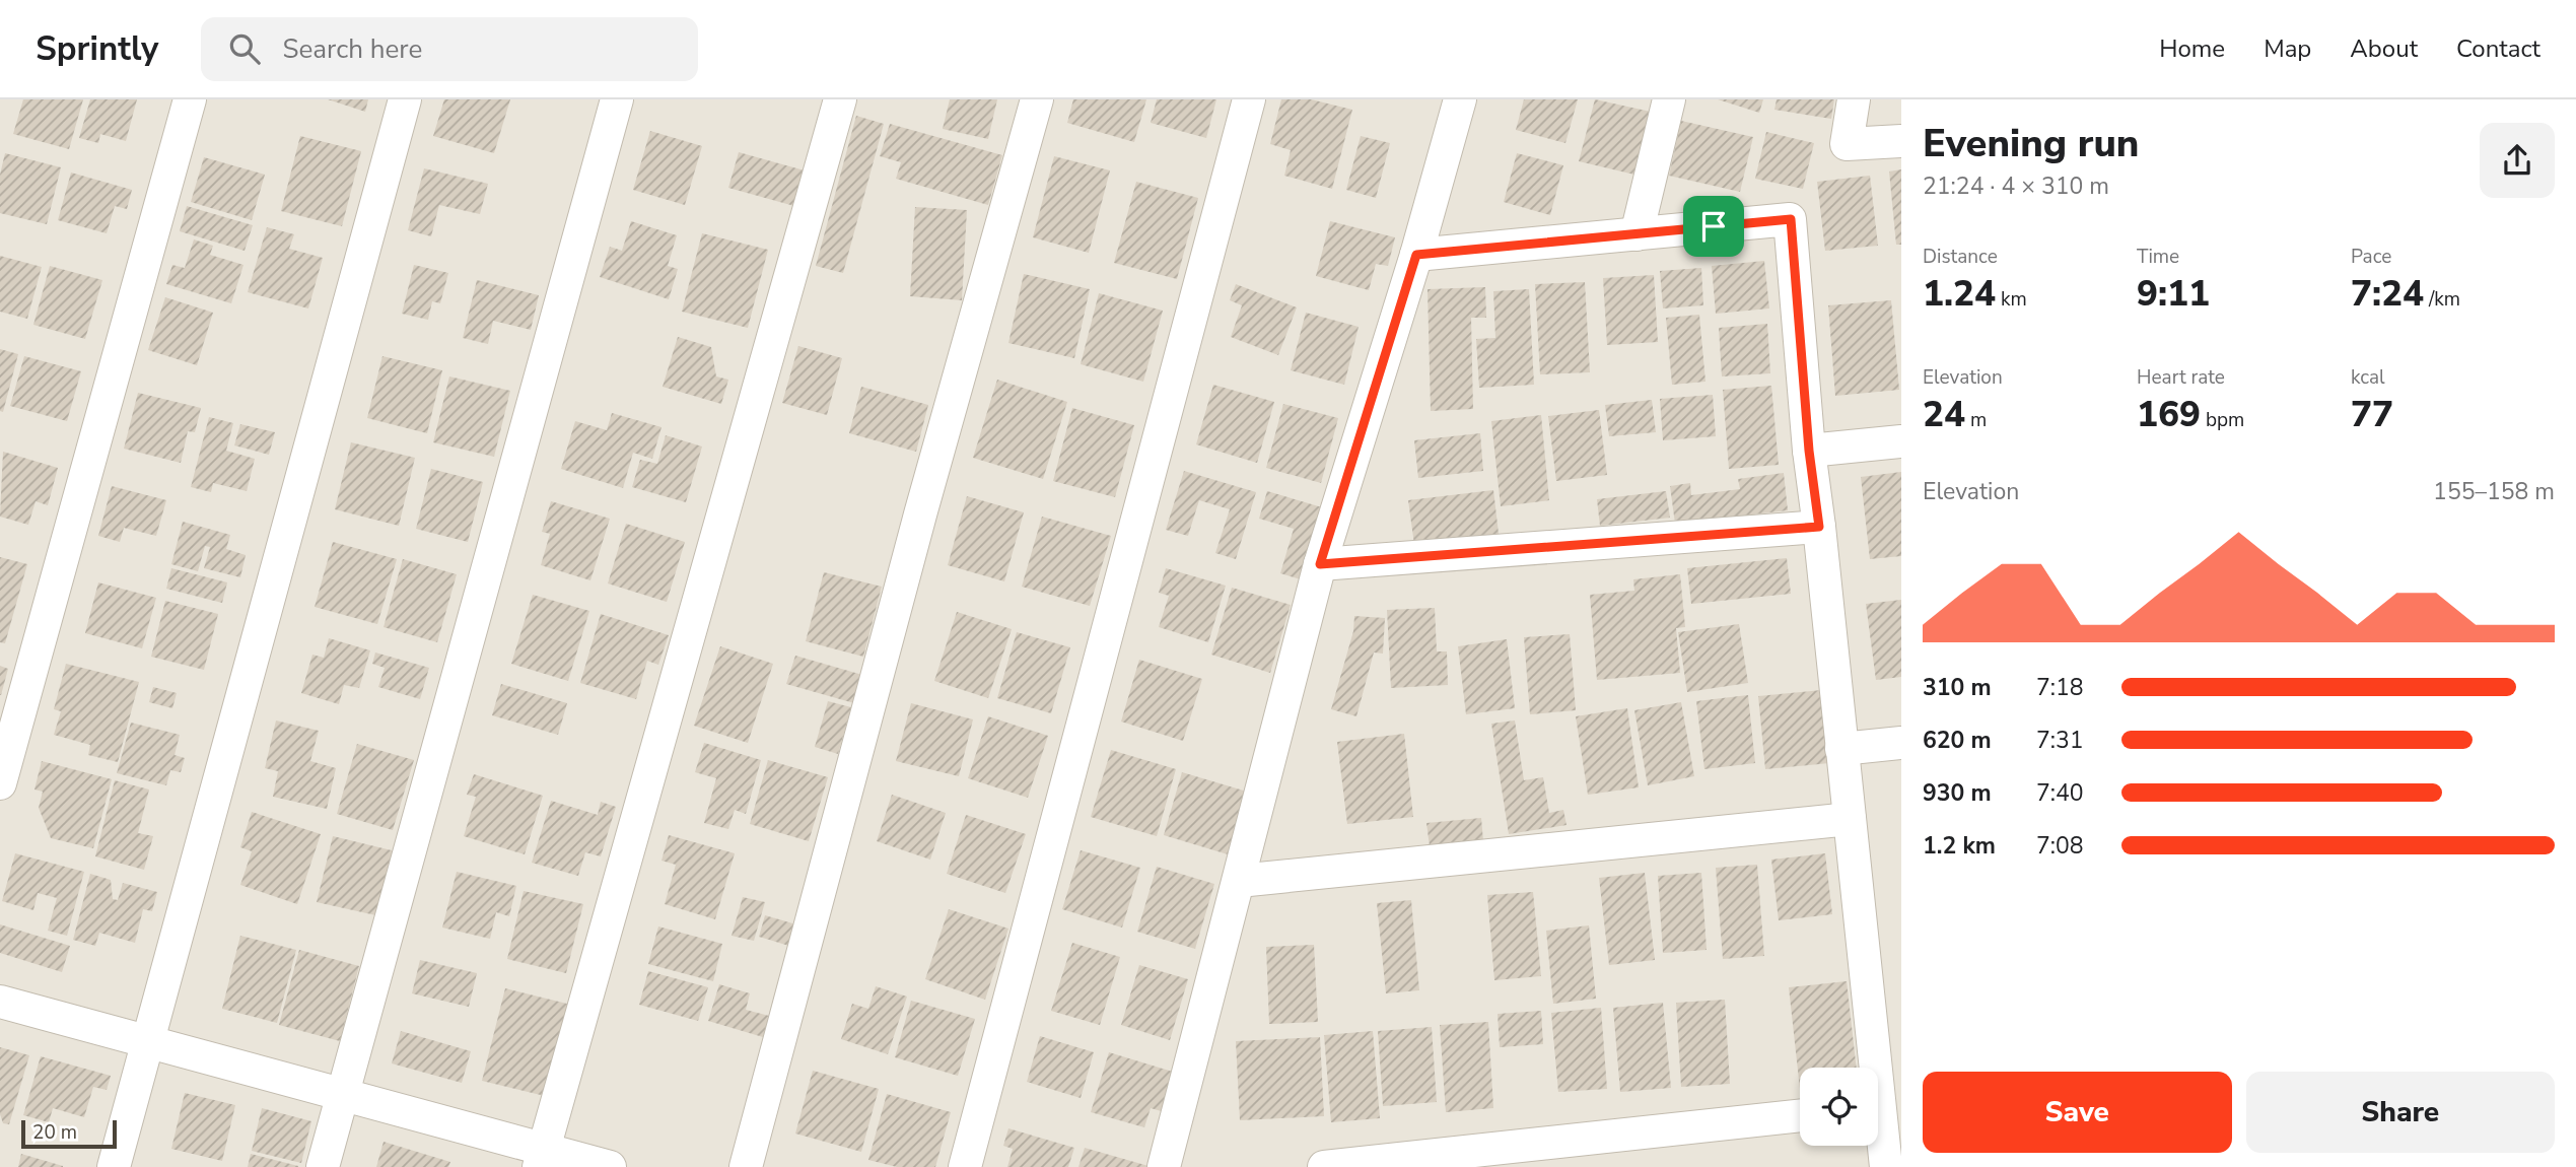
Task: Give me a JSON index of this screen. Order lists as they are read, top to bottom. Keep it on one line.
{"scale_bar":"20 m","page":{"header":"Sprintly","search":"Search here","nav":["Home","Map","About","Contact"],"heading":["Evening run","21:24 · 4 × 310 m"],"stats":[["Distance","1.24 km"],["Time","9:11"],["Pace","7:24 /km"],["Elevation","24 m"],["Heart rate","169 bpm"],["kcal","77"]],"chart":["Elevation","155–158 m"],"list":[{"name":"310 m","note":"7:18"},{"name":"620 m","note":"7:31"},{"name":"930 m","note":"7:40"},{"name":"1.2 km","note":"7:08"}],"buttons":["Save","Share"],"scale":"20 m"}}
